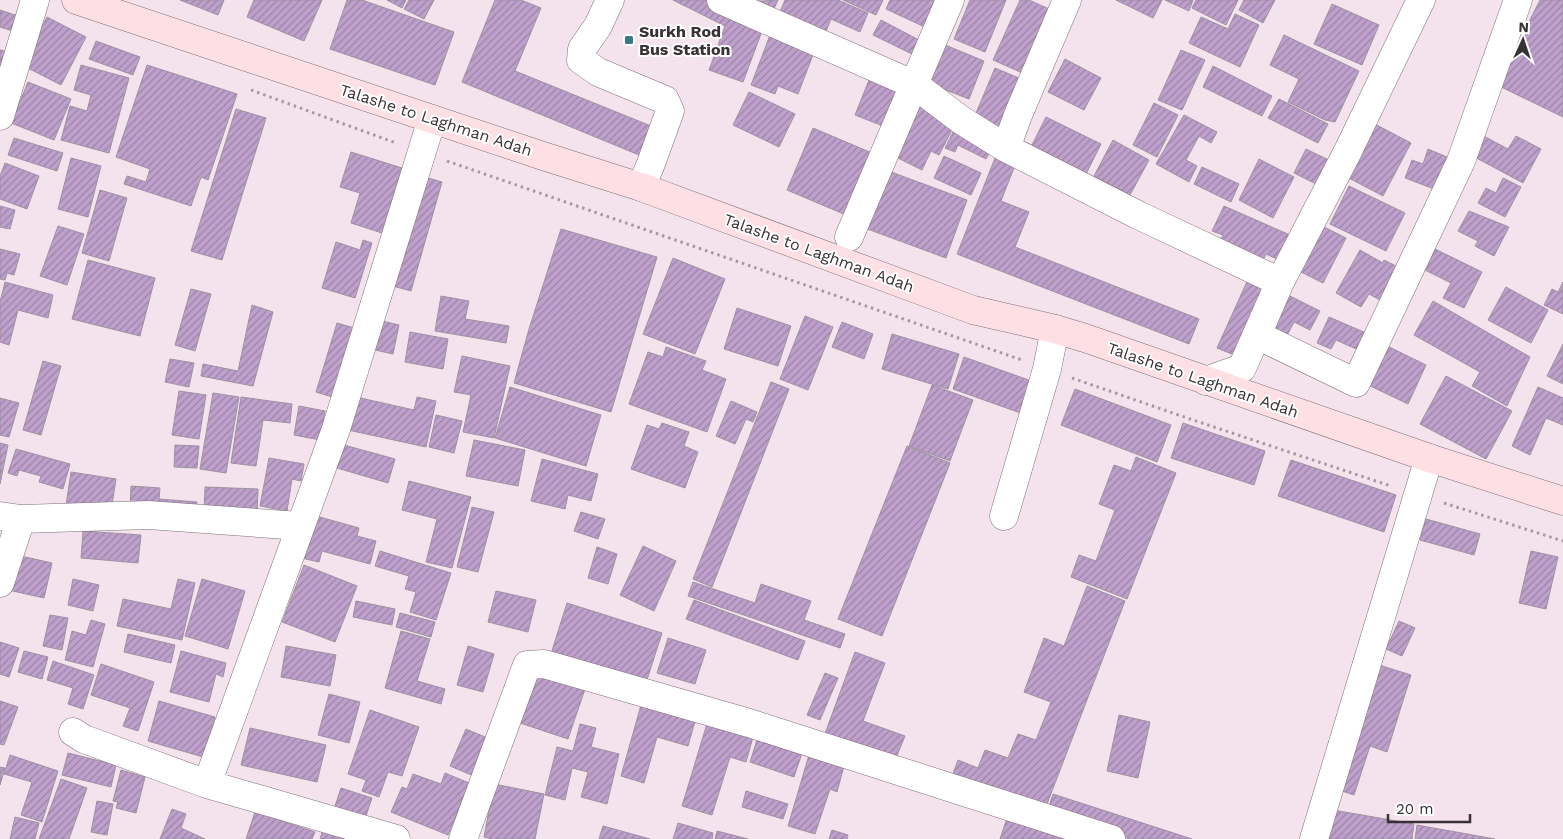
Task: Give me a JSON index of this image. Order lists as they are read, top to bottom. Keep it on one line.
{"streets":{"main road":["Talashe to Laghman Adah"]},"places":{"transit":["Surkh Rod Bus Station"]},"scale_bar":"20 m","north":"top"}
